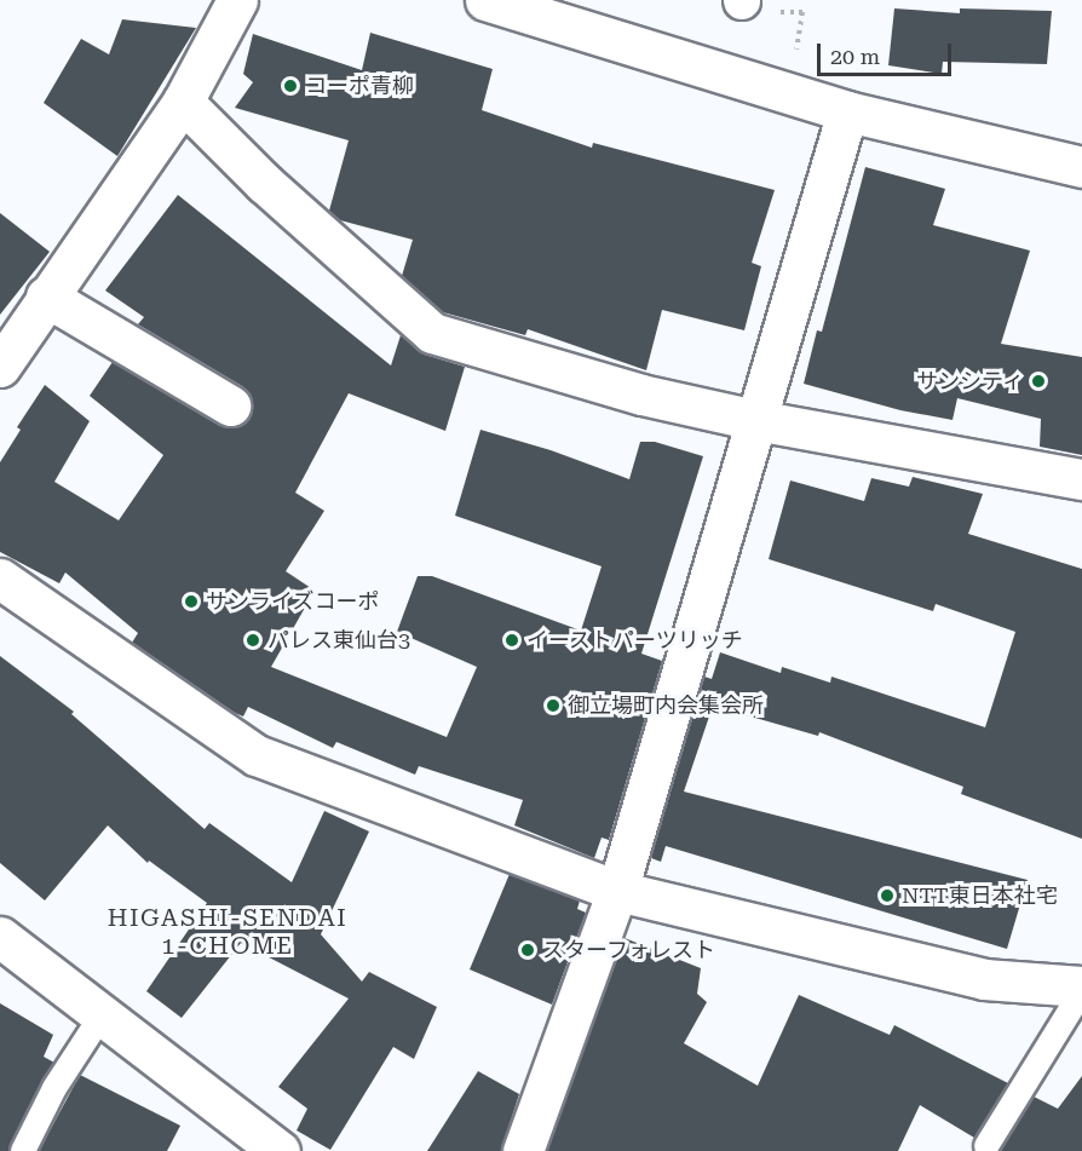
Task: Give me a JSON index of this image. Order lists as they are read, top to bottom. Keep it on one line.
{"districts":["HIGASHI-SENDAI 1-CHOME"],"places":["コーポ青柳","サンシティ","サンライズコーポ","パレス東仙台3","イーストパーツリッチ","御立場町内会集会所","NTT東日本社宅","スターフォレスト"],"scale_bar":"20 m"}
